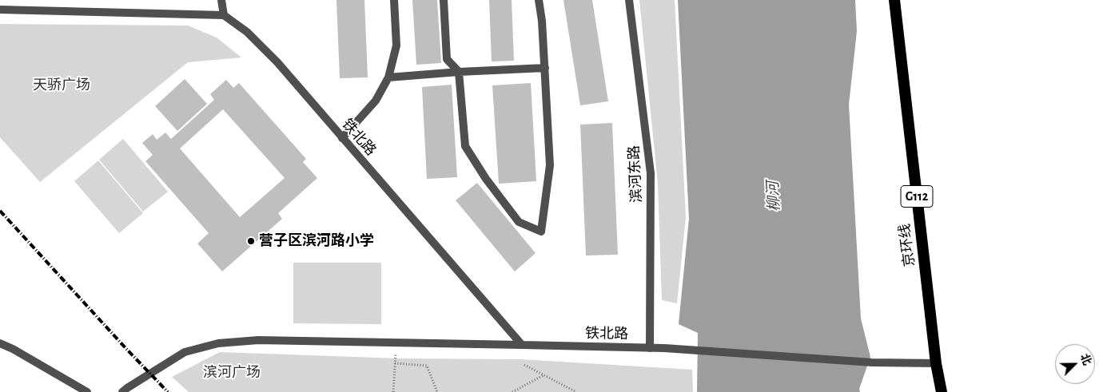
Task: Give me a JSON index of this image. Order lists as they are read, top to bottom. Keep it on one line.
{"streets":{"highway":["G112","京环线"],"street":["铁北路","滨河东路"]},"crossings":[["铁北路","滨河东路"],["铁北路","京环线"]],"water":["柳河"],"parks":["天骄广场","滨河广场"],"places":["营子区滨河路小学"],"north":"top right"}
